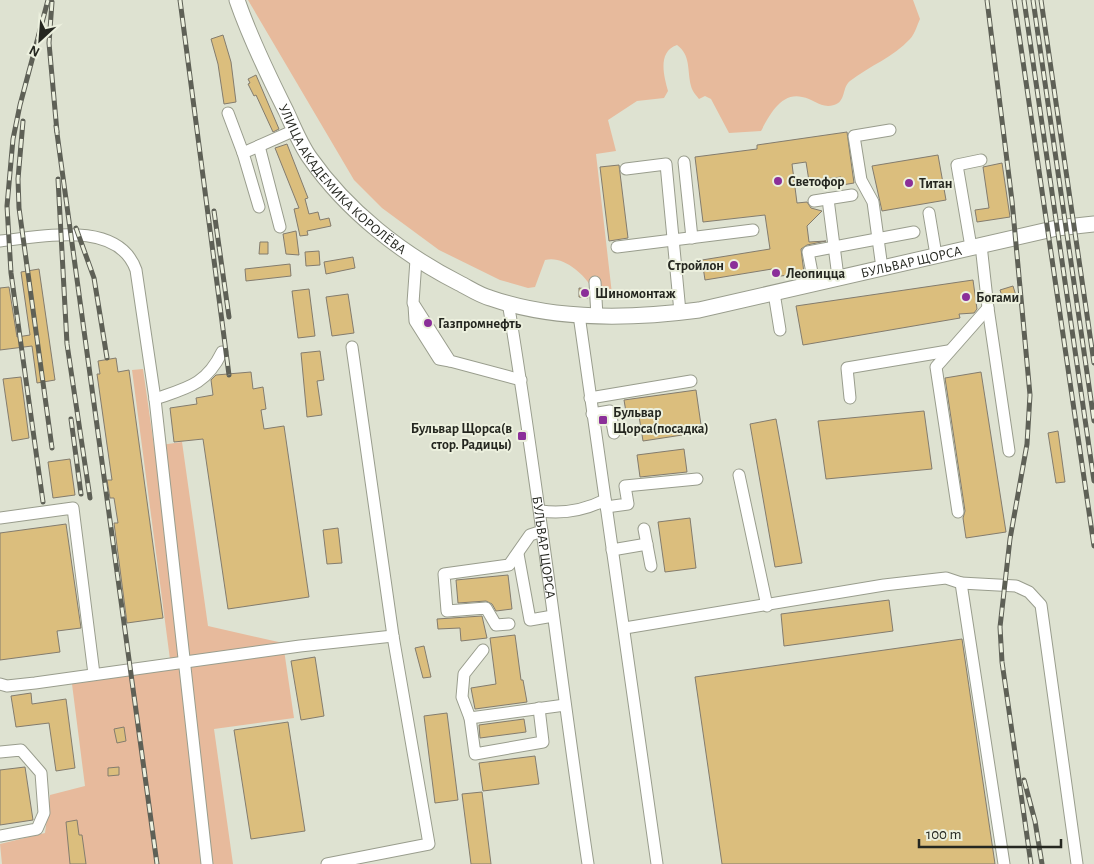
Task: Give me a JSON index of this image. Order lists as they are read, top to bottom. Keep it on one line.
{"streets":{"main road":["УЛИЦА АКАДЕМИКА КОРОЛЁВА","БУЛЬВАР ЩОРСА"]},"crossings":[["УЛИЦА АКАДЕМИКА КОРОЛЁВА","БУЛЬВАР ЩОРСА"]],"places":{"other":["Светофор","Титан","Стройлон","Леопицца","Шиномонтаж","Богами","Газпромнефть"],"transit":["Бульвар Щорса(посадка)","Бульвар Щорса(в стор. Радицы)"]},"scale_bar":"100 m","north":"bottom left"}
